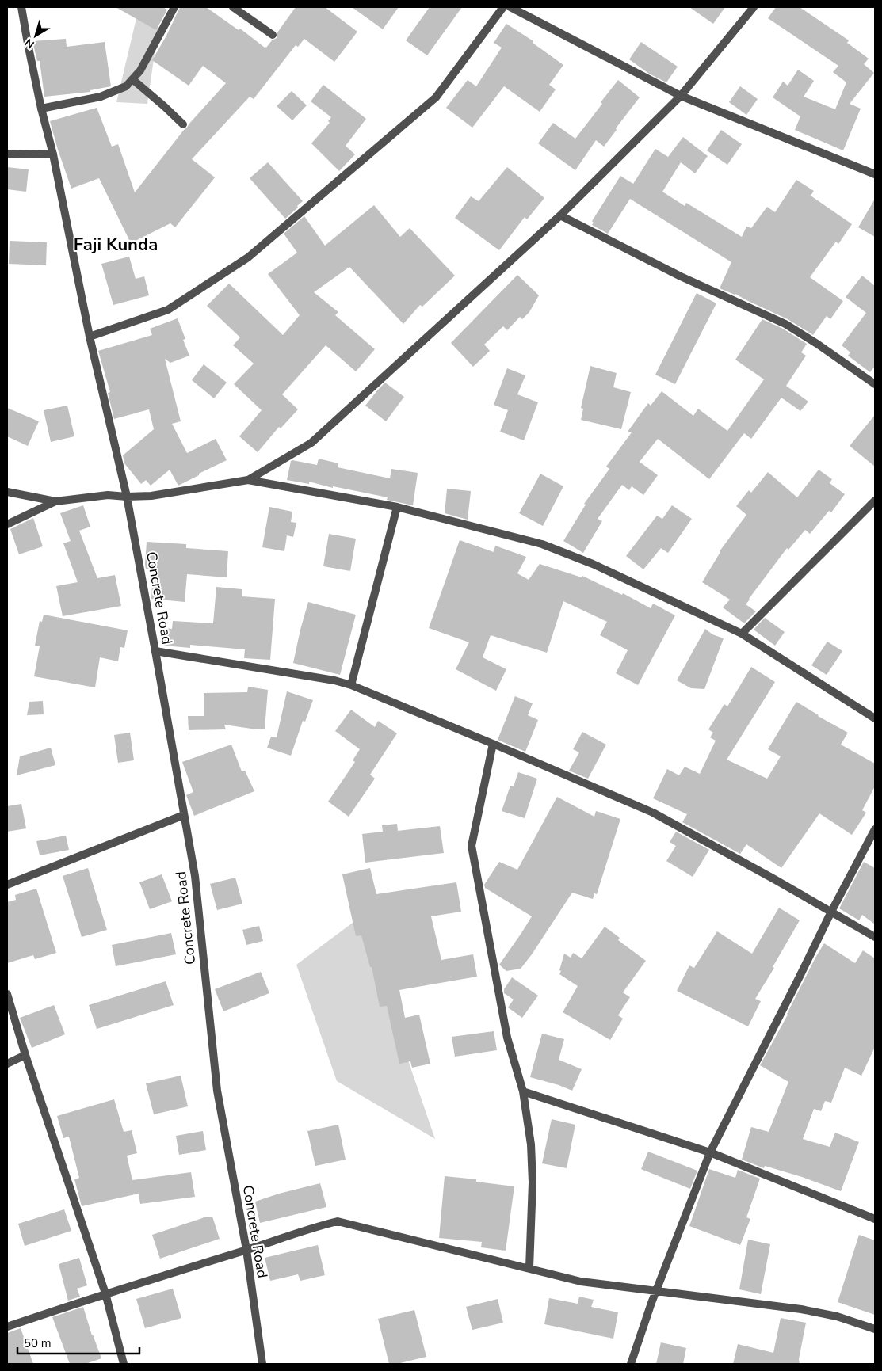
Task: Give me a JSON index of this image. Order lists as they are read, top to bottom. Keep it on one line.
{"streets":{"street":["Concrete Road"]},"districts":["Faji Kunda"],"scale_bar":"50 m","north":"bottom left"}
